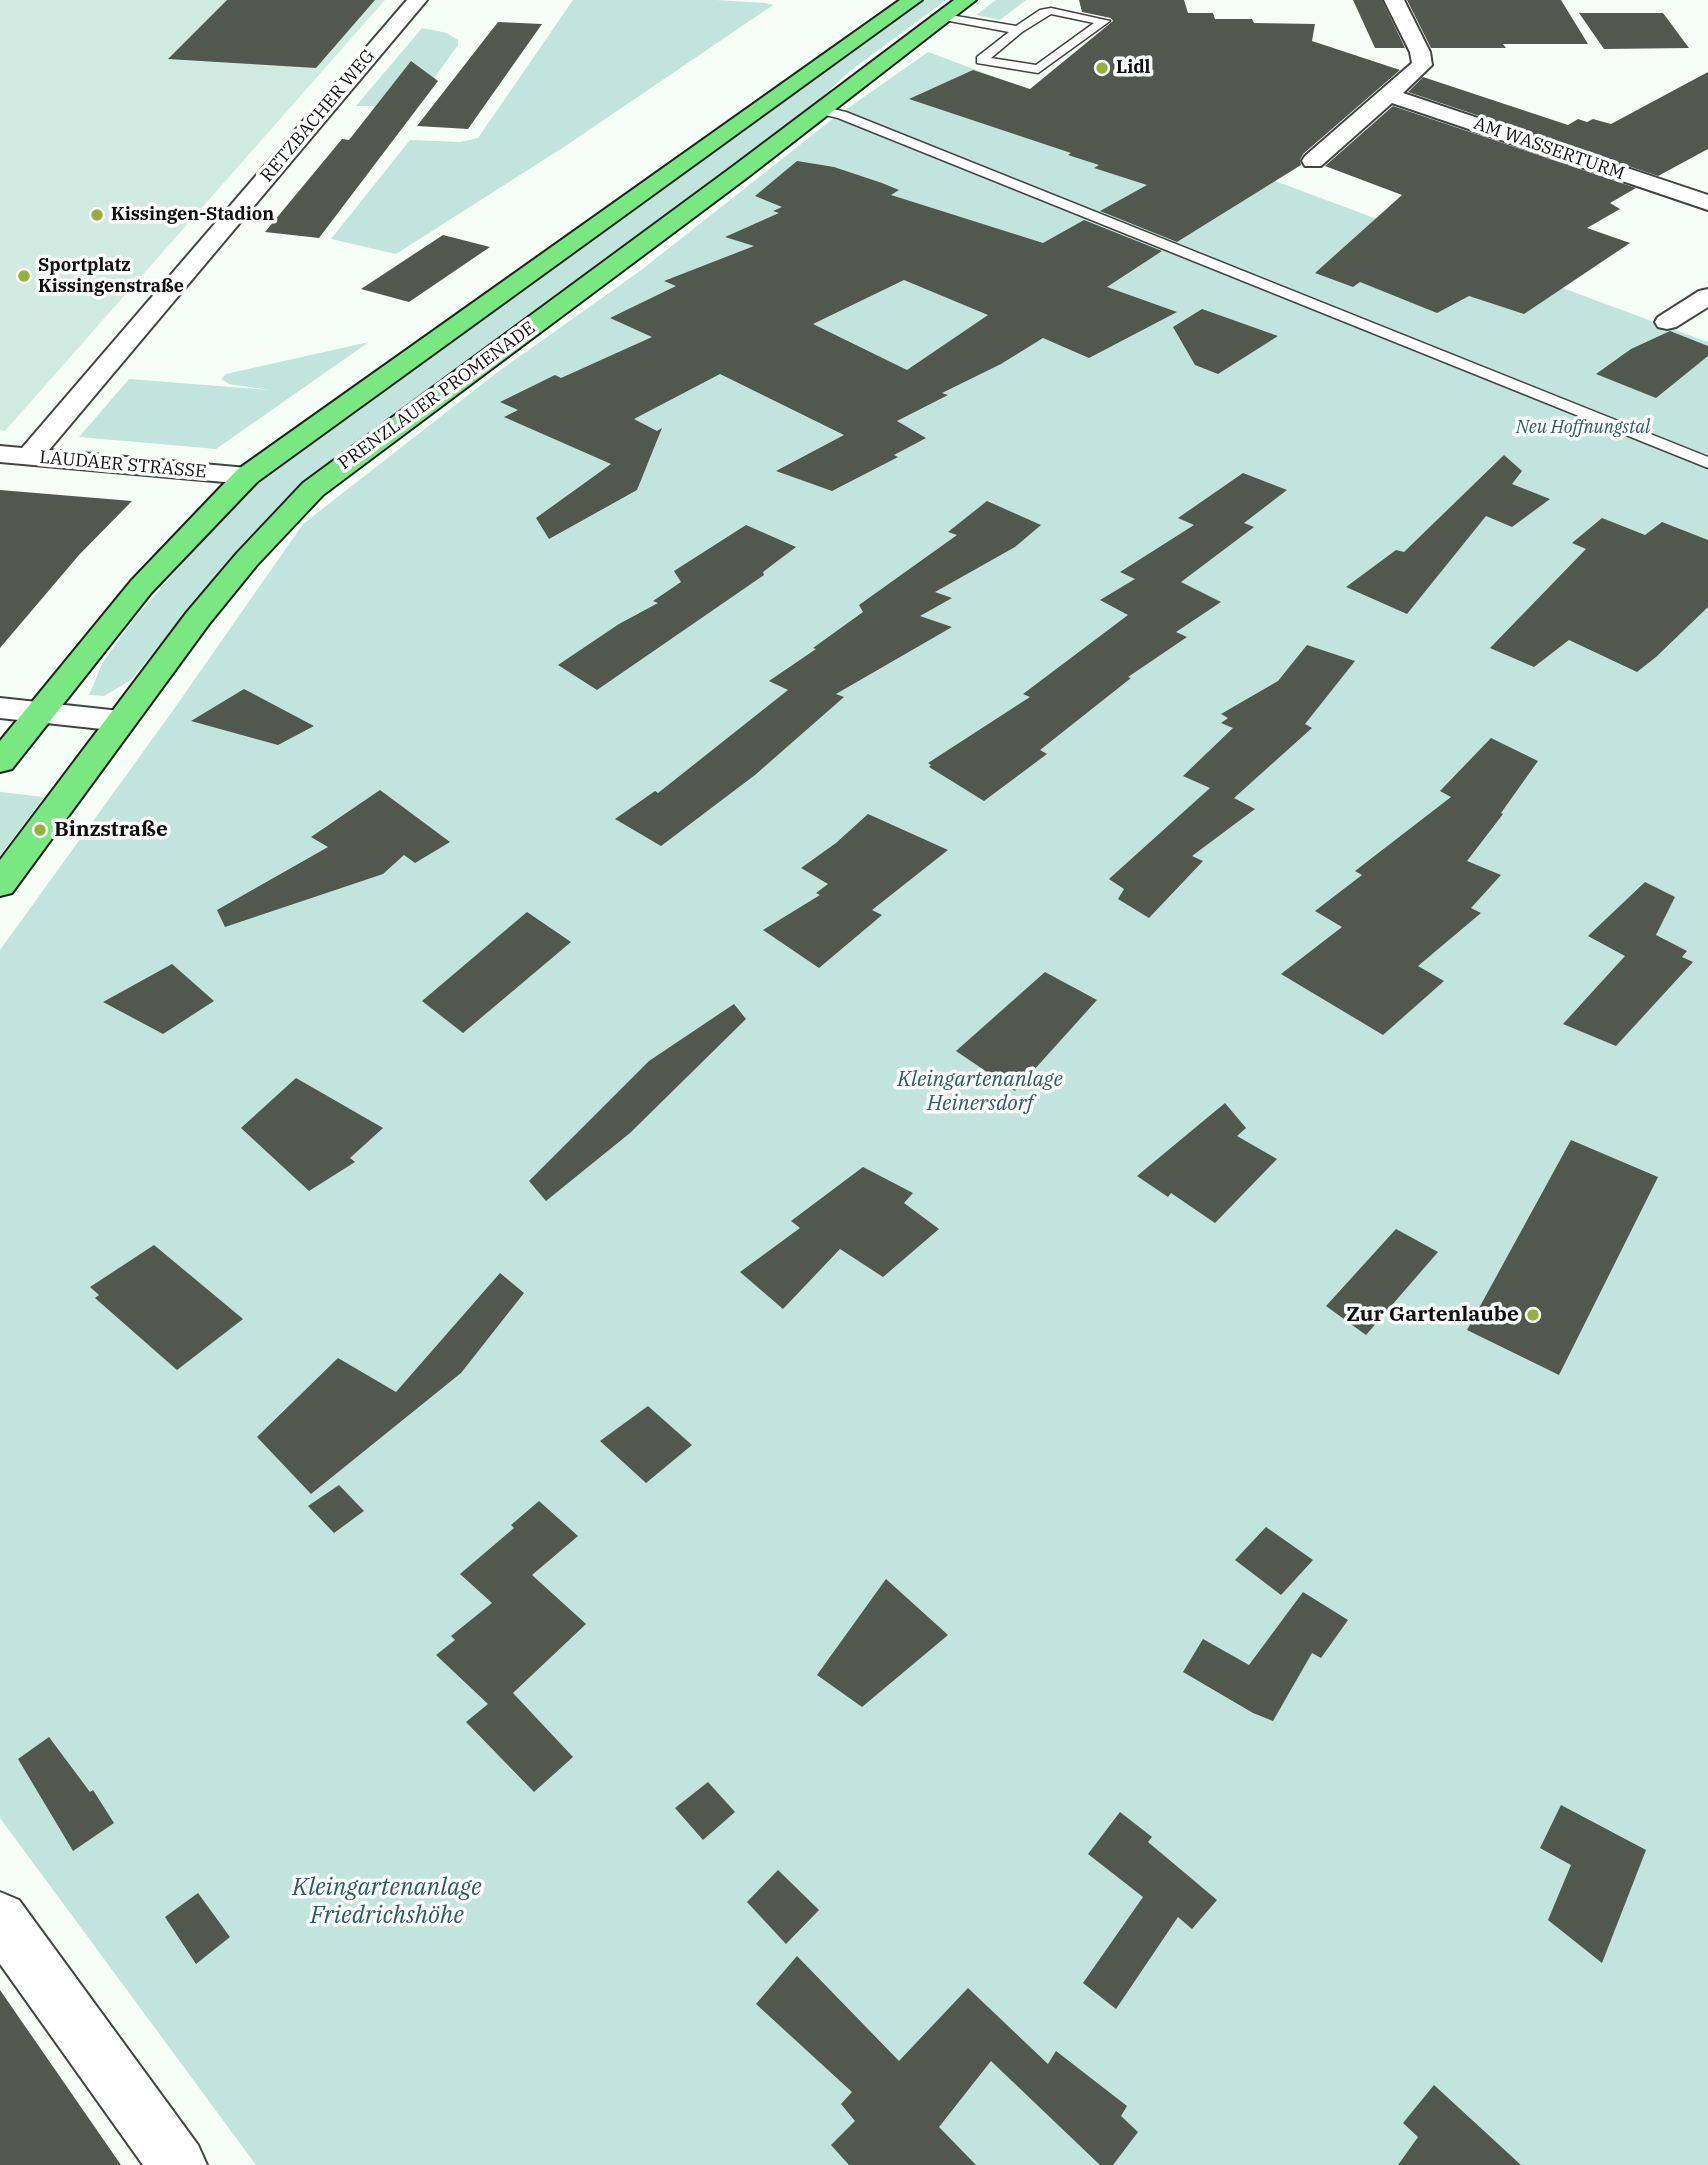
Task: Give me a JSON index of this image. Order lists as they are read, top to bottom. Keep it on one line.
{"streets":{"main road":["PRENZLAUER PROMENADE"],"street":["RETZBACHER WEG","AM WASSERTURM","LAUDAER STRASSE"]},"crossings":[["RETZBACHER WEG","LAUDAER STRASSE"]],"parks":["Neu Hoffnungstal","Kleingartenanlage Heinersdorf","Kleingartenanlage Friedrichshöhe"],"places":["Lidl","Kissingen-Stadion","Sportplatz Kissingenstraße","Binzstraße","Zur Gartenlaube"]}
